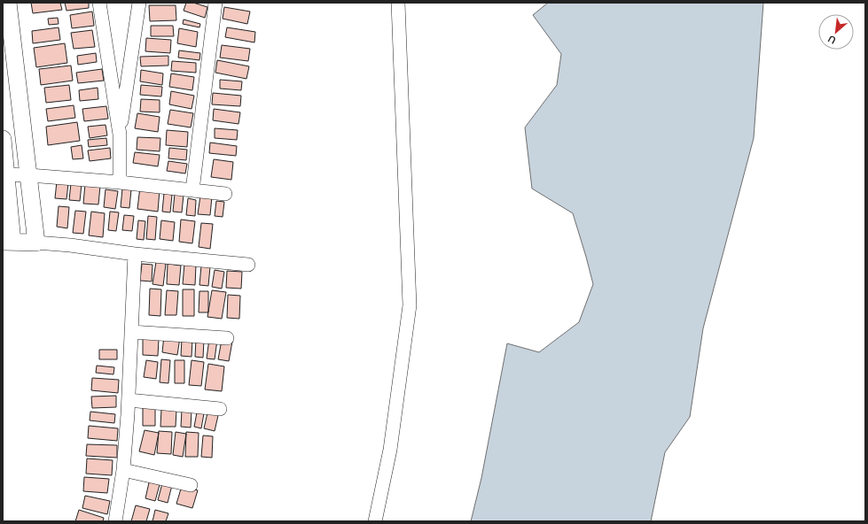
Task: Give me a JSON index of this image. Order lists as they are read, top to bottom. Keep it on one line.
{"north":"bottom left"}
